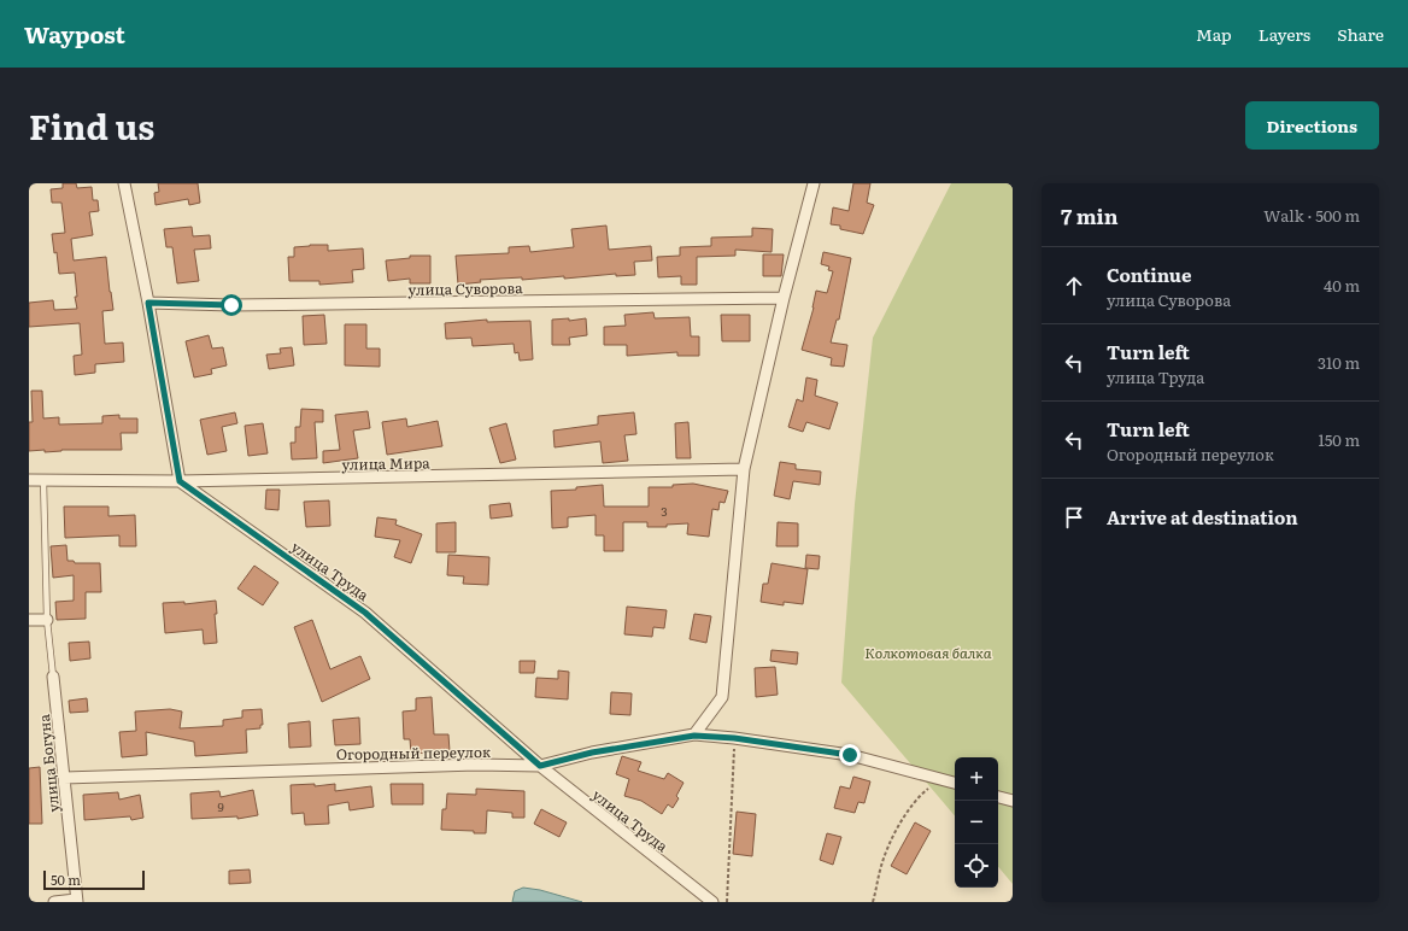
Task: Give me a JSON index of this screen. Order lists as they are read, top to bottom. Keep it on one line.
{"streets":{"street":["улица Суворова","улица Мира","улица Труда","Огородный переулок","улица Богуна"]},"crossings":[["улица Мира","улица Труда"],["улица Мира","улица Богуна"],["улица Труда","Огородный переулок"],["Огородный переулок","улица Богуна"]],"parks":["Колкотовая балка"],"house_numbers":["3","9"],"scale_bar":"50 m","page":{"header":"Waypost","nav":["Map","Layers","Share"],"title":"Find us","buttons":"Directions","heading":["7 min","Walk · 500 m"],"list":[["Continue","улица Суворова","40 m"],["Turn left","улица Труда","310 m"],["Turn left","Огородный переулок","150 m"],"Arrive at destination"],"map_buttons":["+","−"],"scale":"50 m"}}
